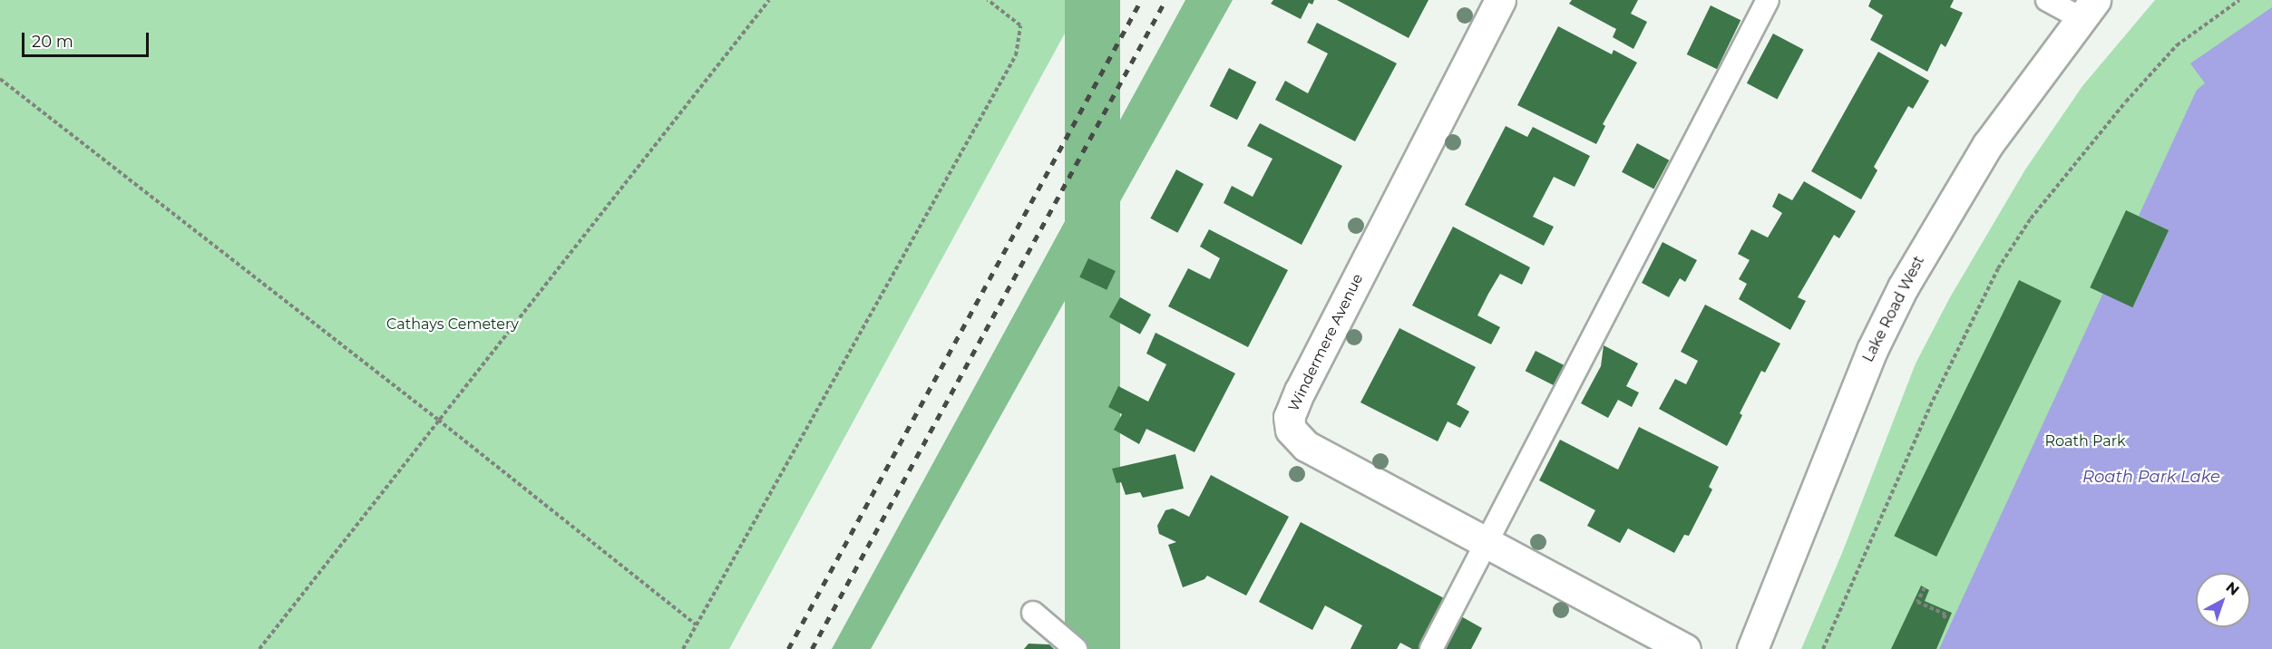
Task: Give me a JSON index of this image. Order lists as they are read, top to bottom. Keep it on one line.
{"streets":{"street":["Lake Road West","Windermere Avenue"]},"water":["Roath Park Lake"],"parks":["Cathays Cemetery","Roath Park"],"scale_bar":"20 m","north":"top right"}
